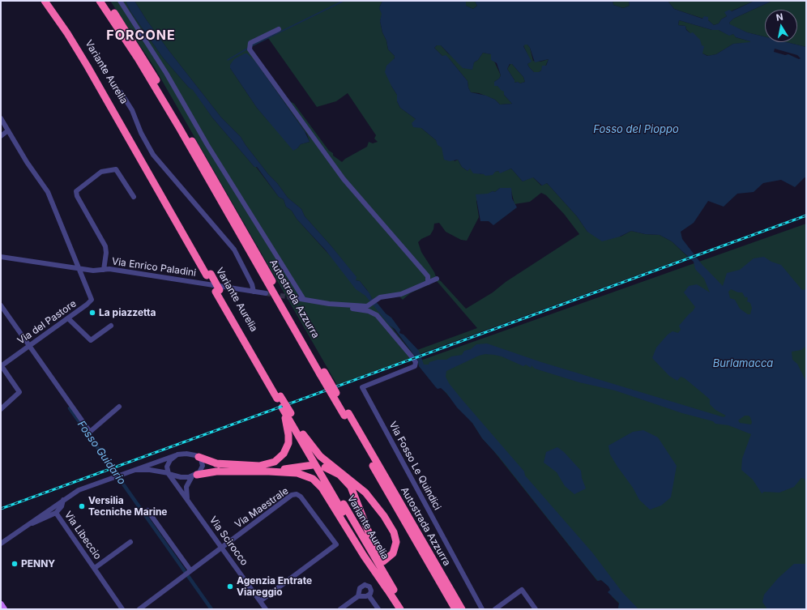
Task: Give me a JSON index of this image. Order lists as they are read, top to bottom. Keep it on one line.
{"streets":{"highway":["Variante Aurelia","Autostrada Azzurra"],"street":["Via Enrico Paladini","Via del Pastore","Via Fosso Le Quindici","Via Maestrale","Via Libeccio","Via Scirocco"]},"crossings":[["Via Enrico Paladini","Via del Pastore"],["Via Maestrale","Via Scirocco"]],"districts":["FORCONE"],"water":["Fosso del Pioppo","Burlamacca","Fosso Guidario"],"places":["La piazzetta","Versilia Tecniche Marine","PENNY","Agenzia Entrate Viareggio"],"north":"top"}
